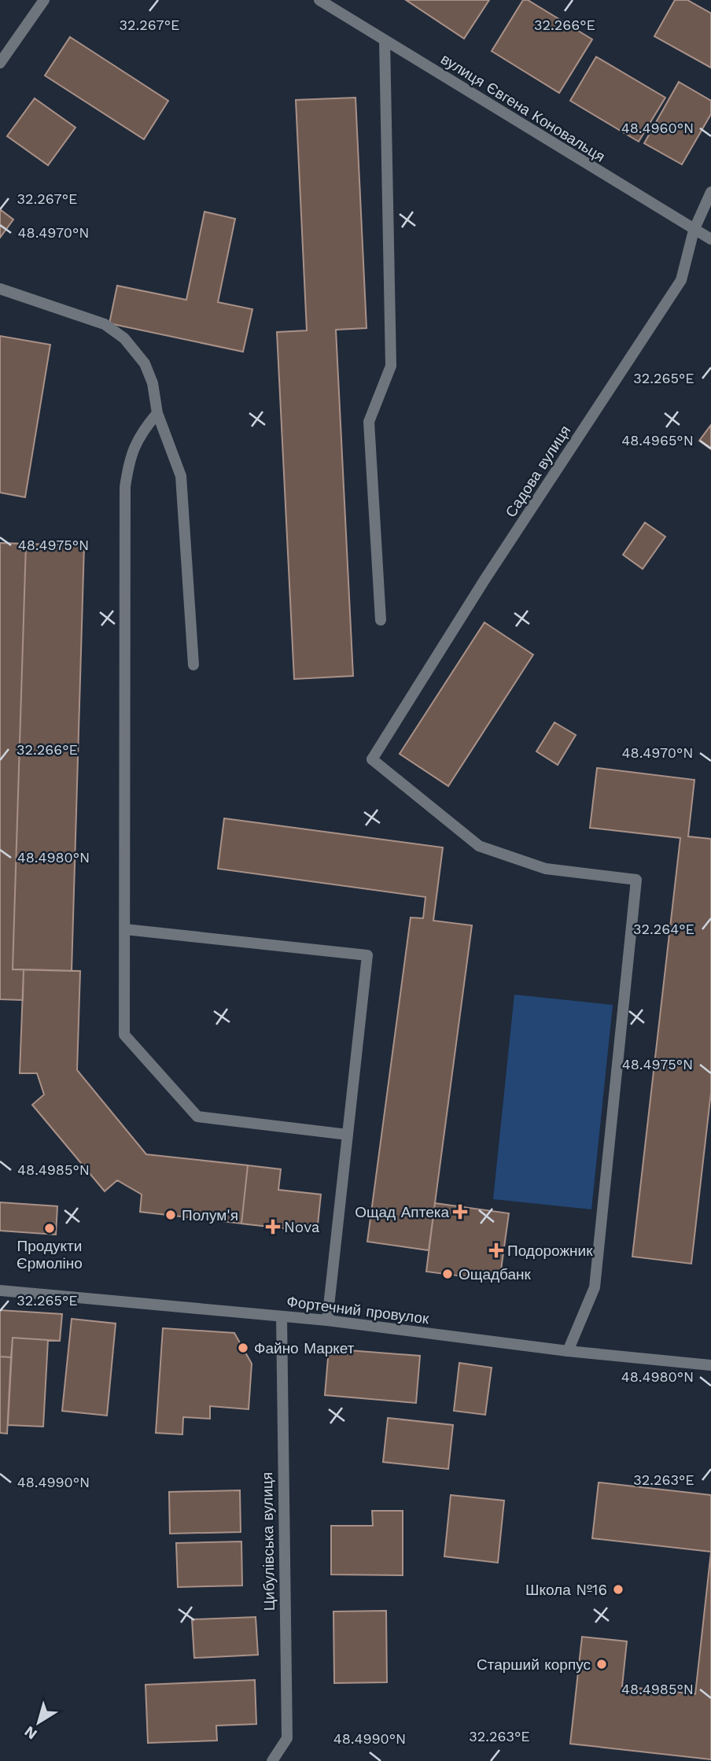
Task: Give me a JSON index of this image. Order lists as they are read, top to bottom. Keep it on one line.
{"streets":{"street":["вулиця Євгена Коновальця","Садова вулиця","Фортечний провулок","Цибулівська вулиця"]},"crossings":[["вулиця Євгена Коновальця","Садова вулиця"],["Садова вулиця","Фортечний провулок"],["Фортечний провулок","Цибулівська вулиця"]],"places":{"health":["Ощад Аптека","Nova","Подорожник"],"other":["Полум'я","Продукти Єрмоліно","Ощадбанк","Файно Маркет","Школа №16","Старший корпус"]},"north":"bottom left","coordinates":["32.267°E","32.266°E","48.4960°N","48.4970°N","32.265°E","48.4965°N","48.4975°N","48.4980°N","32.264°E","48.4985°N","32.263°E","48.4990°N"]}
